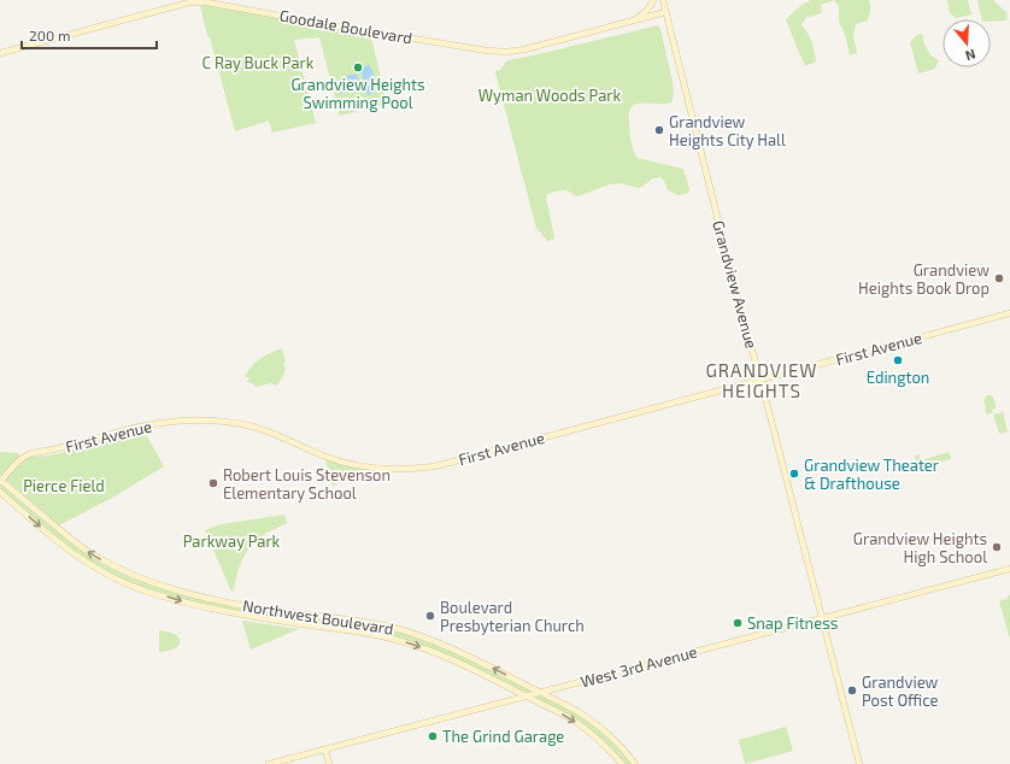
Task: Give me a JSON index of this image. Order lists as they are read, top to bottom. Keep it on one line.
{"streets":{"main road":["Goodale Boulevard","Grandview Avenue","First Avenue","Northwest Boulevard","West 3rd Avenue"]},"crossings":[["Goodale Boulevard","Grandview Avenue"],["Grandview Avenue","First Avenue"],["Grandview Avenue","West 3rd Avenue"],["First Avenue","Northwest Boulevard"],["Northwest Boulevard","West 3rd Avenue"]],"districts":["GRANDVIEW HEIGHTS"],"parks":["C Ray Buck Park","Wyman Woods Park","Pierce Field","Parkway Park"],"places":["Grandview Heights Swimming Pool","Grandview Heights City Hall","Grandview Heights Book Drop","Edington","Grandview Theater & Drafthouse","Robert Louis Stevenson Elementary School","Grandview Heights High School","Boulevard Presbyterian Church","Snap Fitness","Grandview Post Office","The Grind Garage"],"scale_bar":"200 m","north":"bottom"}
